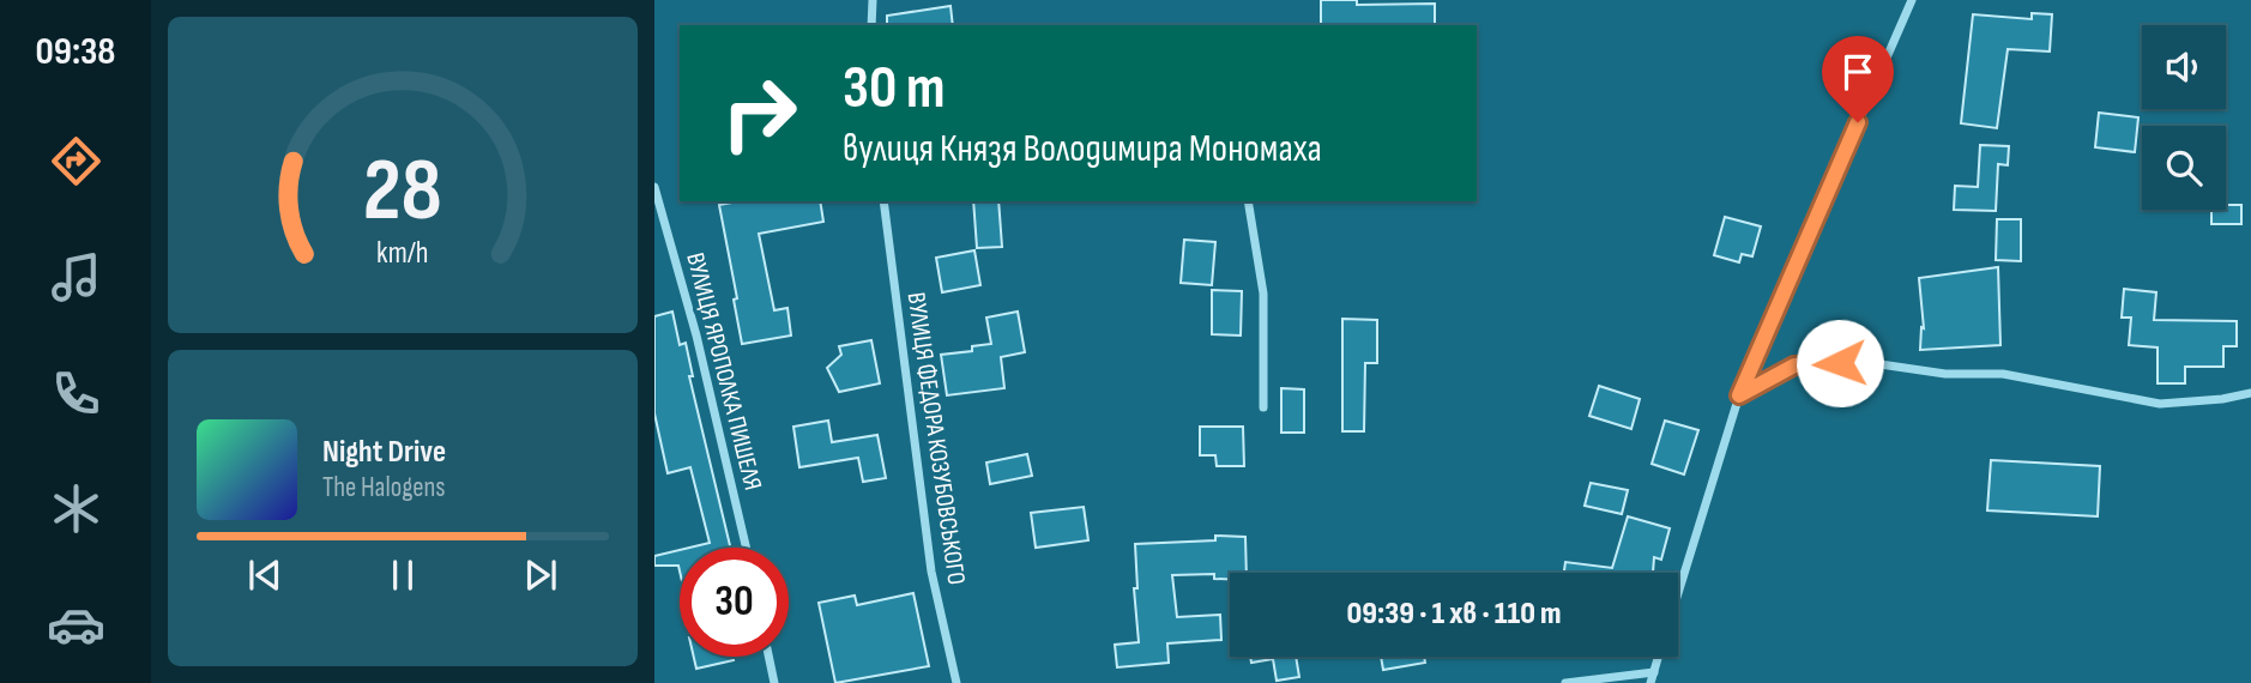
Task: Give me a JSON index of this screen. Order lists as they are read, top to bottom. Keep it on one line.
{"streets":{"street":["ВУЛИЦЯ ЯРОПОЛКА ПИШЕЛЯ","ВУЛИЦЯ ФЕДОРА КОЗУБОВСЬКОГО"]},"page":{"tabs":"09:38","turn":["30 m","вулиця Князя Володимира Мономаха"],"song":["Night Drive","The Halogens"],"limit":"30","trip":"09:39 · 1 хв · 110 m","gauge":["28","km/h"]}}
